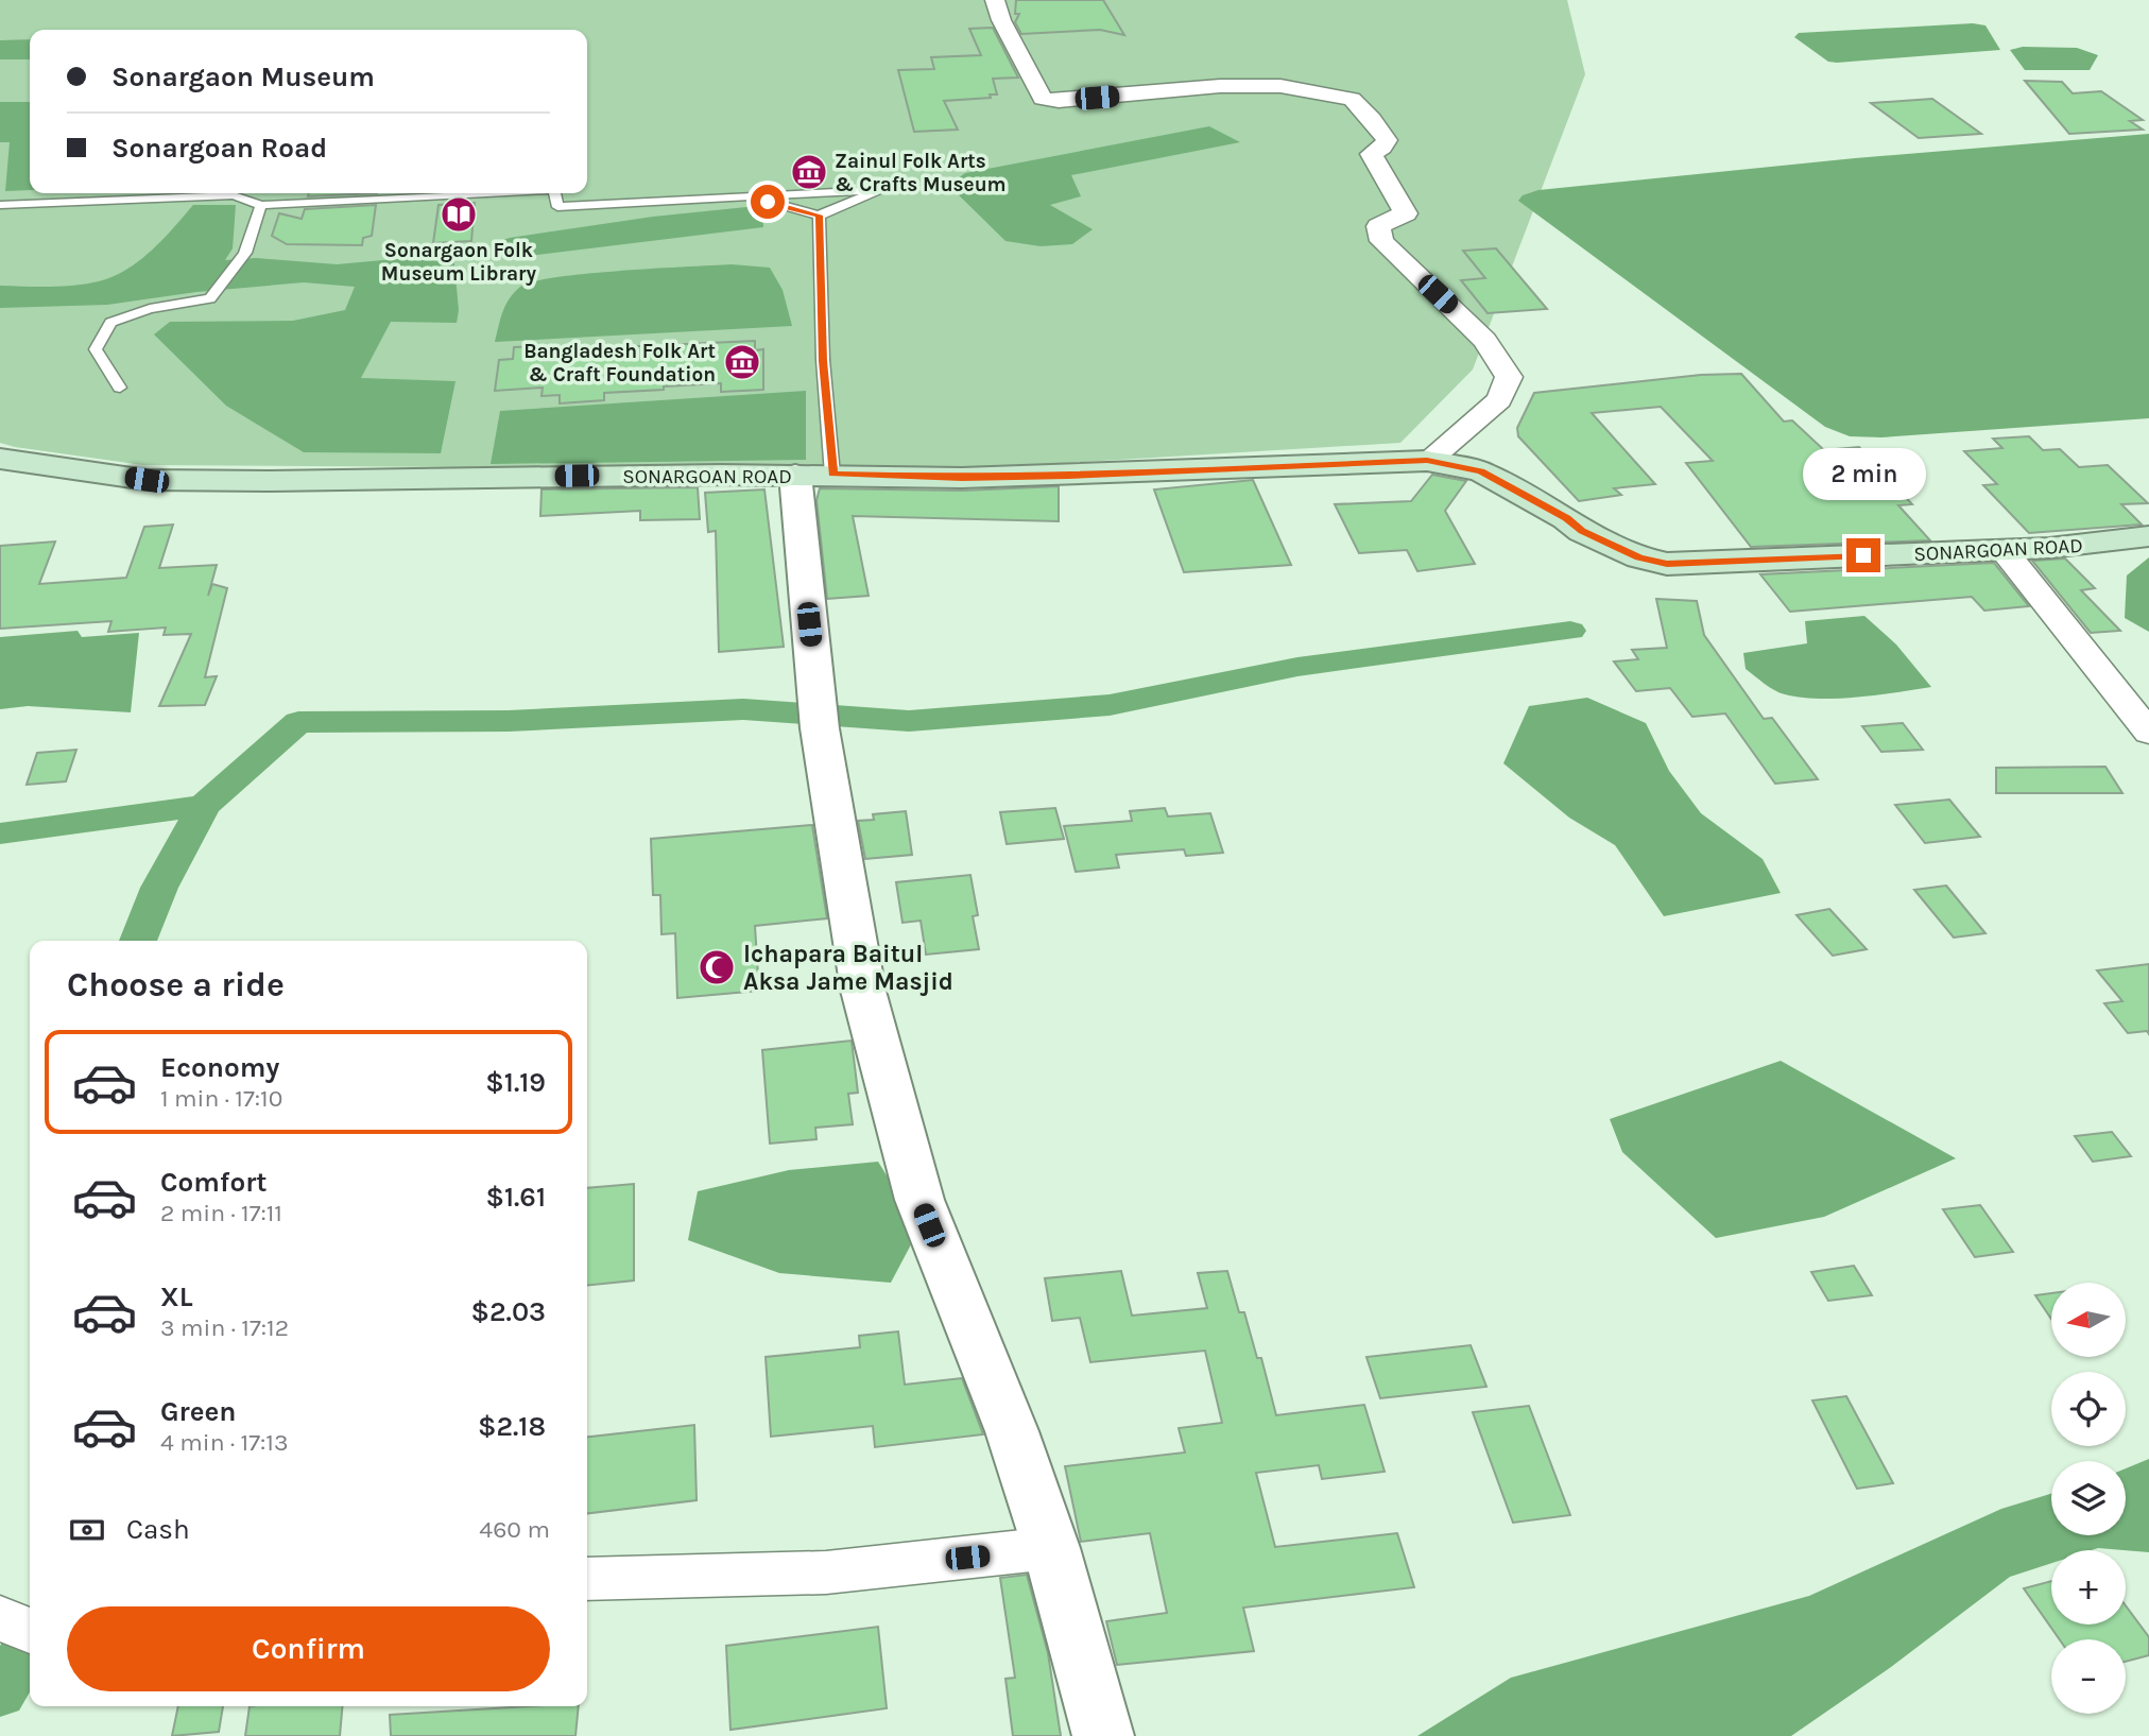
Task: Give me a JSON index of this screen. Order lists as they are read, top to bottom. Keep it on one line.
{"streets":{"main road":["SONARGOAN ROAD"]},"places":{"museum":["Zainul Folk Arts & Crafts Museum","Bangladesh Folk Art & Craft Foundation"],"library":["Sonargaon Folk Museum Library"],"mosque":["Ichapara Baitul Aksa Jame Masjid"]},"north":"left","page":{"banner":["Sonargaon Museum","Sonargoan Road"],"bubble":"2 min","heading":"Choose a ride","list":[{"name":"Economy","note":"1 min · 17:10","value":"$1.19"},{"name":"Comfort","note":"2 min · 17:11","value":"$1.61"},{"name":"XL","note":"3 min · 17:12","value":"$2.03"},{"name":"Green","note":"4 min · 17:13","value":"$2.18"}],"map_buttons":["+","−"],"pay":["Cash","460 m"],"buttons":"Confirm"}}
